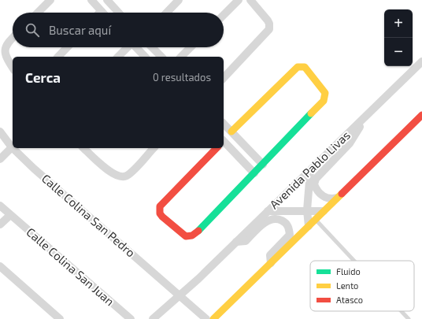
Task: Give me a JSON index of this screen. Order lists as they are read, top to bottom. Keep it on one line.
{"streets":{"street":["Avenida Pablo Livas","Calle Colina San Pedro","Calle Colina San Juan"]},"crossings":[["Avenida Pablo Livas","Calle Colina San Pedro"]],"legend":["Fluido","Lento","Atasco"],"page":{"map_buttons":["+","−"],"search":"Buscar aquí","heading":["Cerca","0 resultados"]}}
